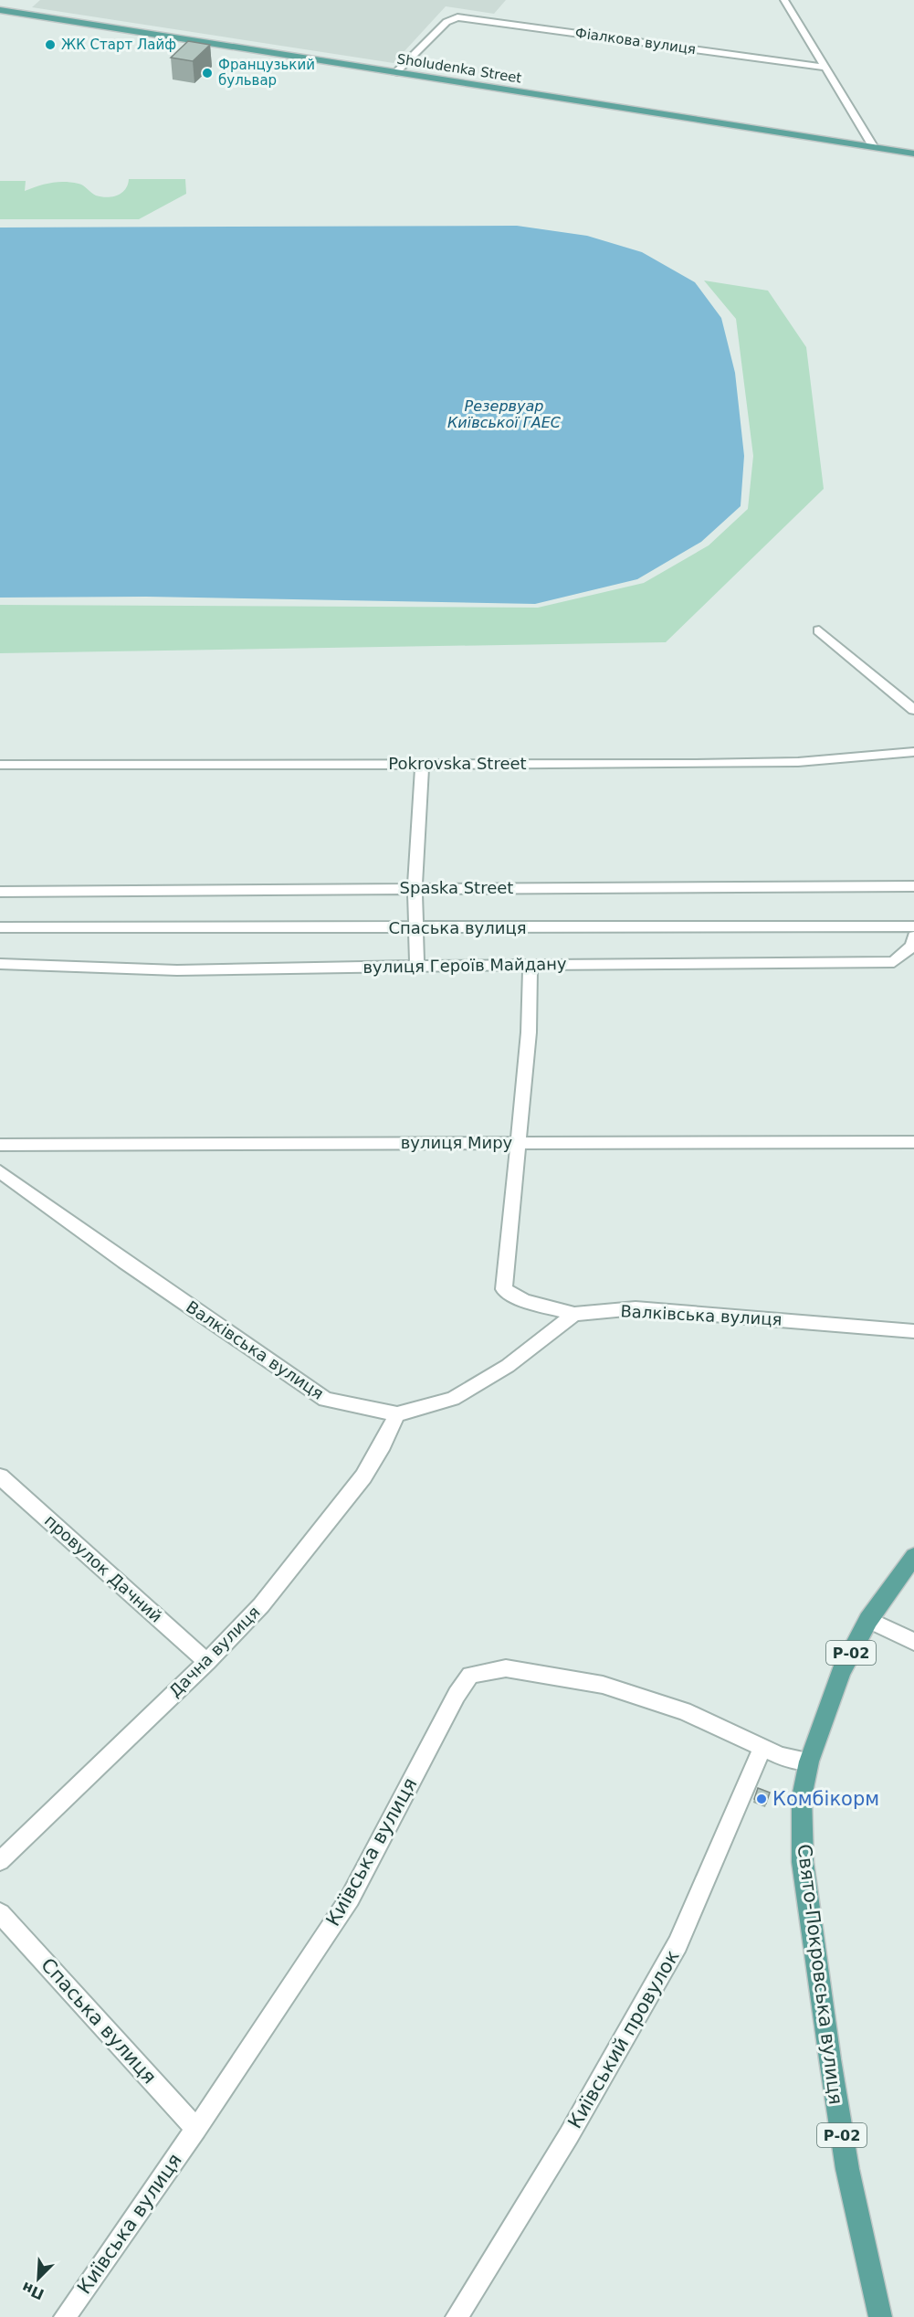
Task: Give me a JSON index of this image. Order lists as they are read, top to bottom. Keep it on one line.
{"streets":{"main road":["Sholudenka Street","Р-02","Свято-Покровська вулиця"],"street":["Фіалкова вулиця","Pokrovska Street","Spaska Street","Спаська вулиця","вулиця Героїв Майдану","вулиця Миру","Валківська вулиця","провулок Дачний","Дачна вулиця","Київська вулиця","Київський провулок"]},"crossings":[["Фіалкова вулиця","Sholudenka Street"],["Спаська вулиця","Київська вулиця"],["Валківська вулиця","Дачна вулиця"],["провулок Дачний","Дачна вулиця"],["Київська вулиця","Свято-Покровська вулиця"],["Київська вулиця","Київський провулок"]],"water":["Резервуар Київської ГАЕС"],"places":["ЖК Старт Лайф","Французький бульвар","Комбікорм"],"north":"bottom left"}
